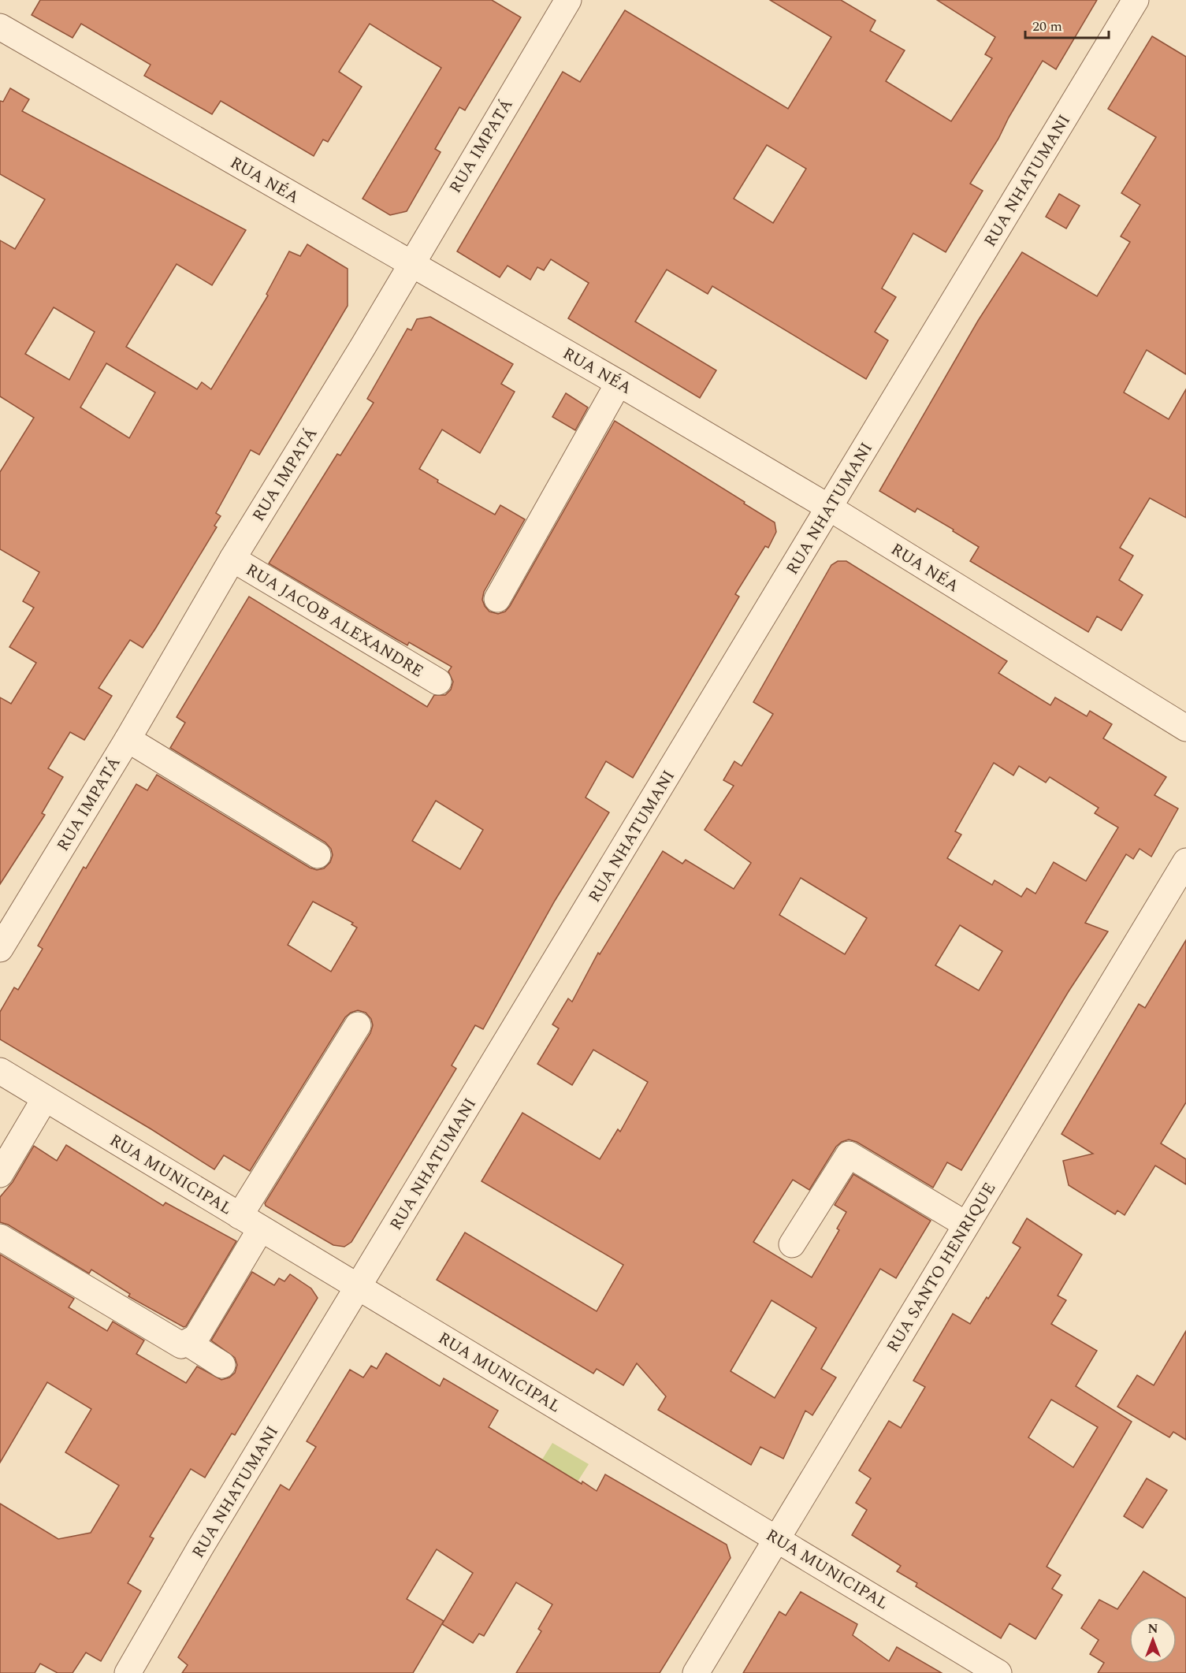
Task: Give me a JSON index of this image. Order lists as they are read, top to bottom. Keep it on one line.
{"streets":{"street":["RUA IMPATÁ","RUA NÉA","RUA NHATUMANI","RUA JACOB ALEXANDRE","RUA MUNICIPAL","RUA SANTO HENRIQUE"]},"crossings":[["RUA IMPATÁ","RUA NÉA"],["RUA IMPATÁ","RUA JACOB ALEXANDRE"],["RUA NÉA","RUA NHATUMANI"],["RUA NHATUMANI","RUA MUNICIPAL"],["RUA MUNICIPAL","RUA SANTO HENRIQUE"]],"scale_bar":"20 m","north":"top"}
